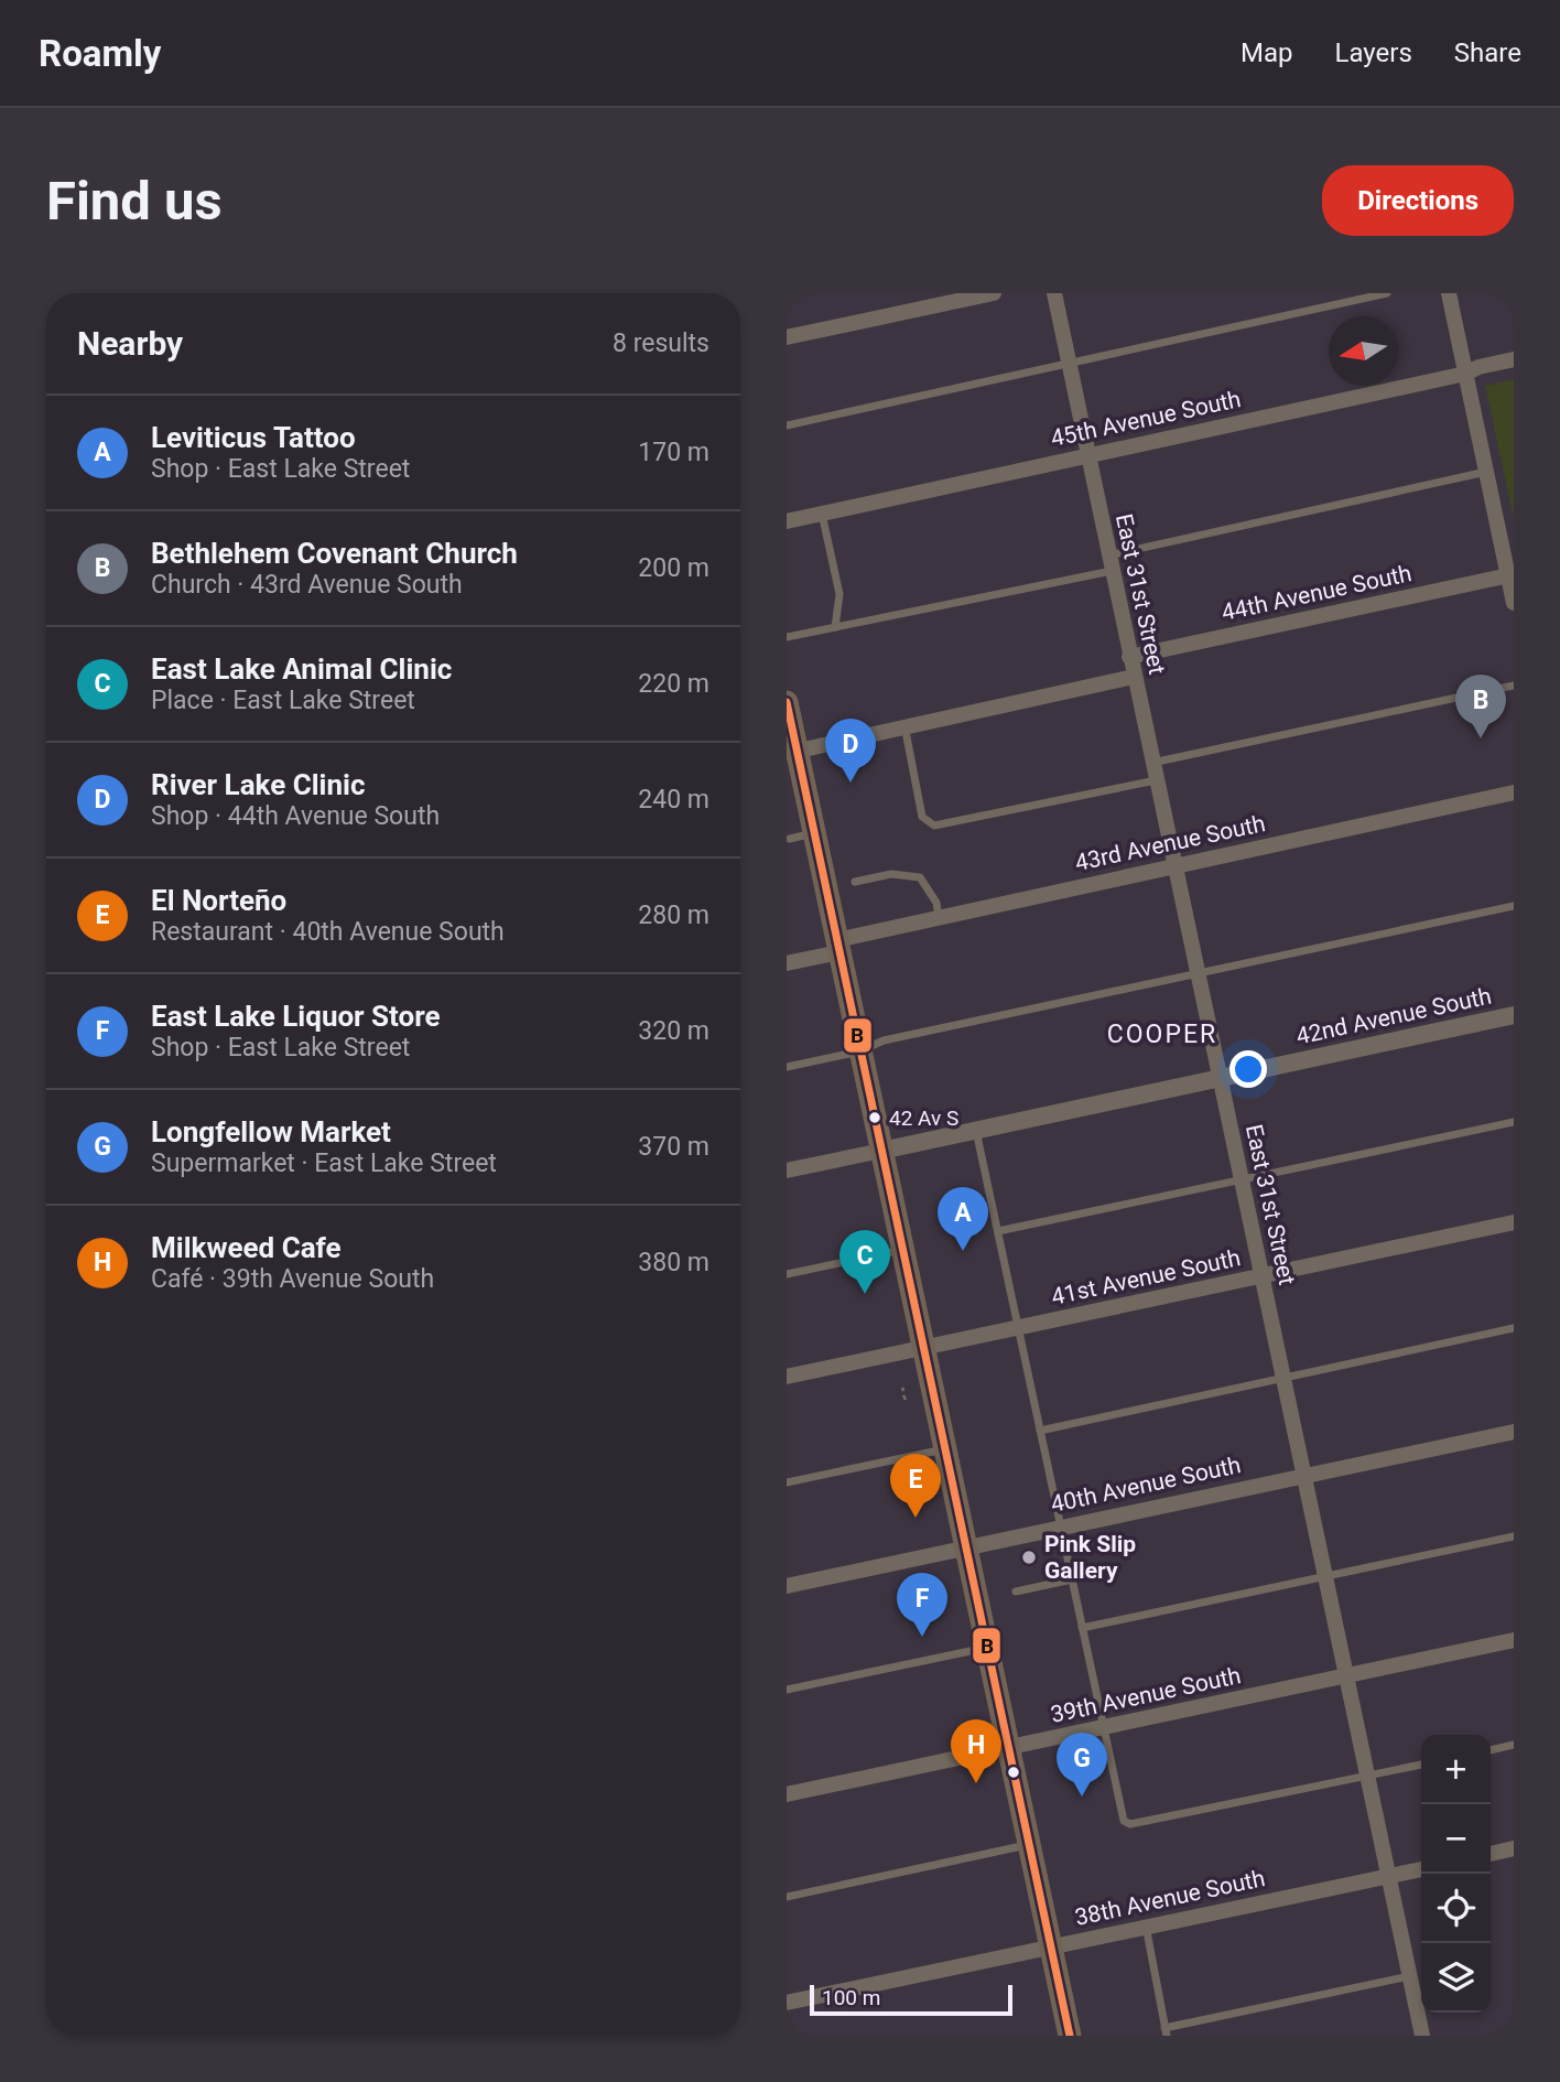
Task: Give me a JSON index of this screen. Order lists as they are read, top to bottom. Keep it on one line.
{"streets":{"street":["45th Avenue South","44th Avenue South","East 31st Street","43rd Avenue South","42nd Avenue South","41st Avenue South","40th Avenue South","39th Avenue South","38th Avenue South"]},"crossings":[["45th Avenue South","East 31st Street"],["44th Avenue South","East 31st Street"],["East 31st Street","43rd Avenue South"],["East 31st Street","42nd Avenue South"],["East 31st Street","41st Avenue South"],["East 31st Street","40th Avenue South"],["East 31st Street","39th Avenue South"],["East 31st Street","38th Avenue South"]],"districts":["COOPER"],"places":["42 Av S","Pink Slip Gallery"],"lines":["transit line B"],"scale_bar":"100 m","north":"left","page":{"header":"Roamly","nav":["Map","Layers","Share"],"buttons":"Directions","title":"Find us","heading":["Nearby","8 results"],"list":[{"mark":"A","name":"Leviticus Tattoo","note":"Shop · East Lake Street","value":"170 m"},{"mark":"B","name":"Bethlehem Covenant Church","note":"Church · 43rd Avenue South","value":"200 m"},{"mark":"C","name":"East Lake Animal Clinic","note":"Place · East Lake Street","value":"220 m"},{"mark":"D","name":"River Lake Clinic","note":"Shop · 44th Avenue South","value":"240 m"},{"mark":"E","name":"El Norteño","note":"Restaurant · 40th Avenue South","value":"280 m"},{"mark":"F","name":"East Lake Liquor Store","note":"Shop · East Lake Street","value":"320 m"},{"mark":"G","name":"Longfellow Market","note":"Supermarket · East Lake Street","value":"370 m"},{"mark":"H","name":"Milkweed Cafe","note":"Café · 39th Avenue South","value":"380 m"}],"pins":["B","D","A","C","E","F","H","G"],"map_buttons":["+","−"],"scale":"100 m"}}
